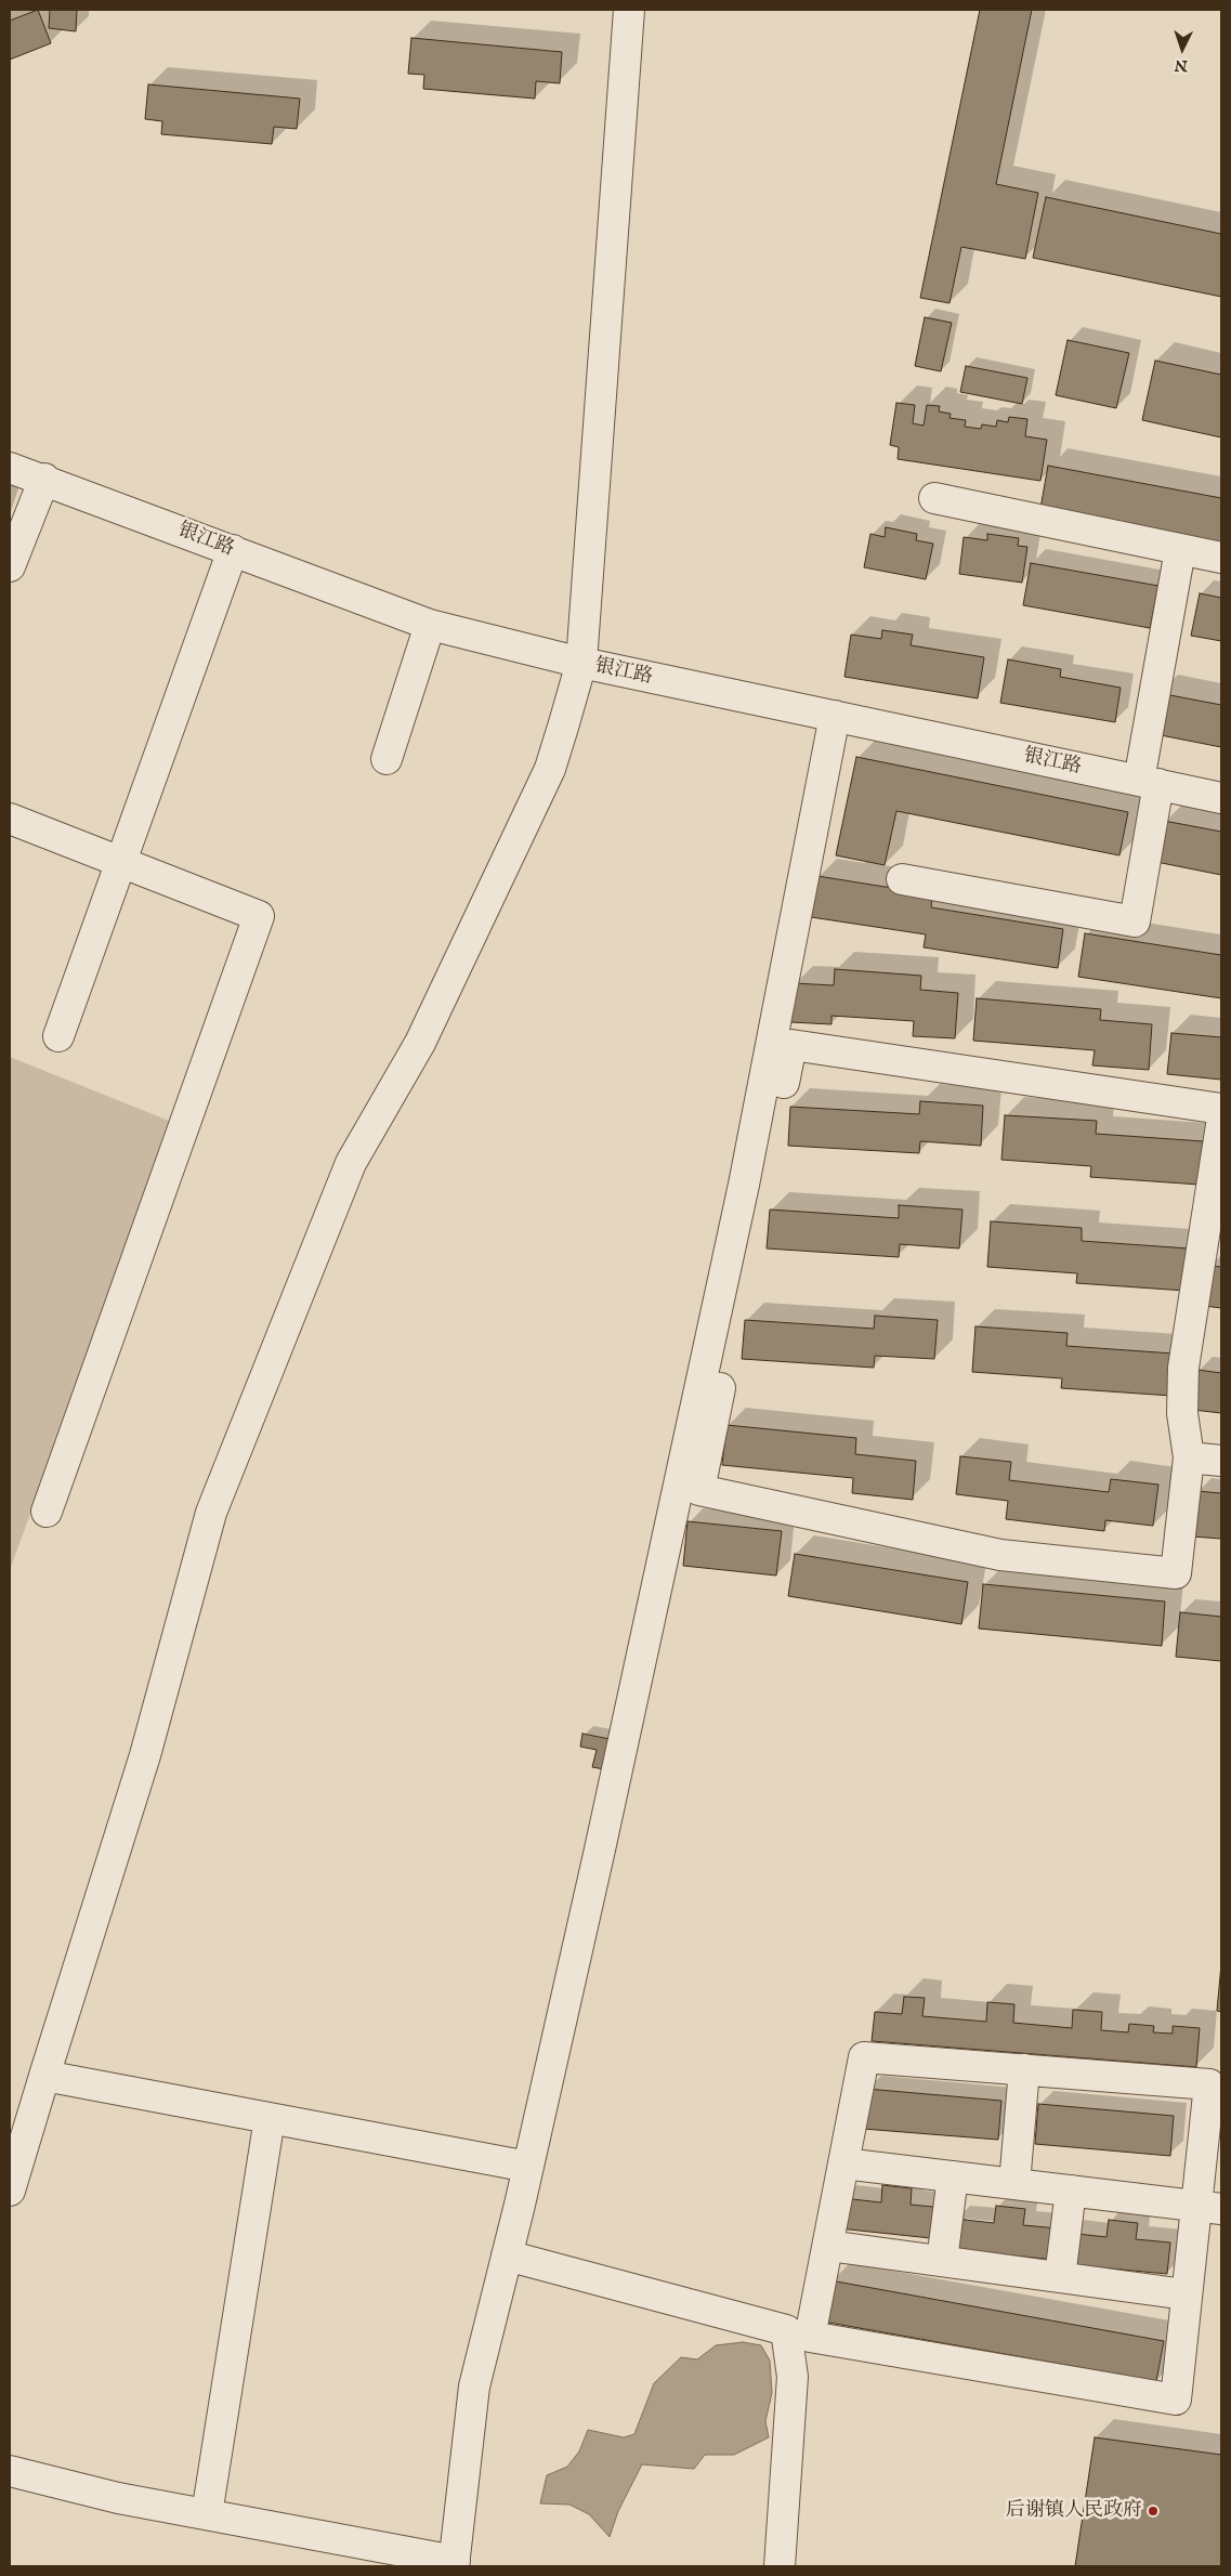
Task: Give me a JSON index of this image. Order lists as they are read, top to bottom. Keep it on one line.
{"streets":{"street":["银江路"]},"places":["后谢镇人民政府"],"north":"bottom"}
